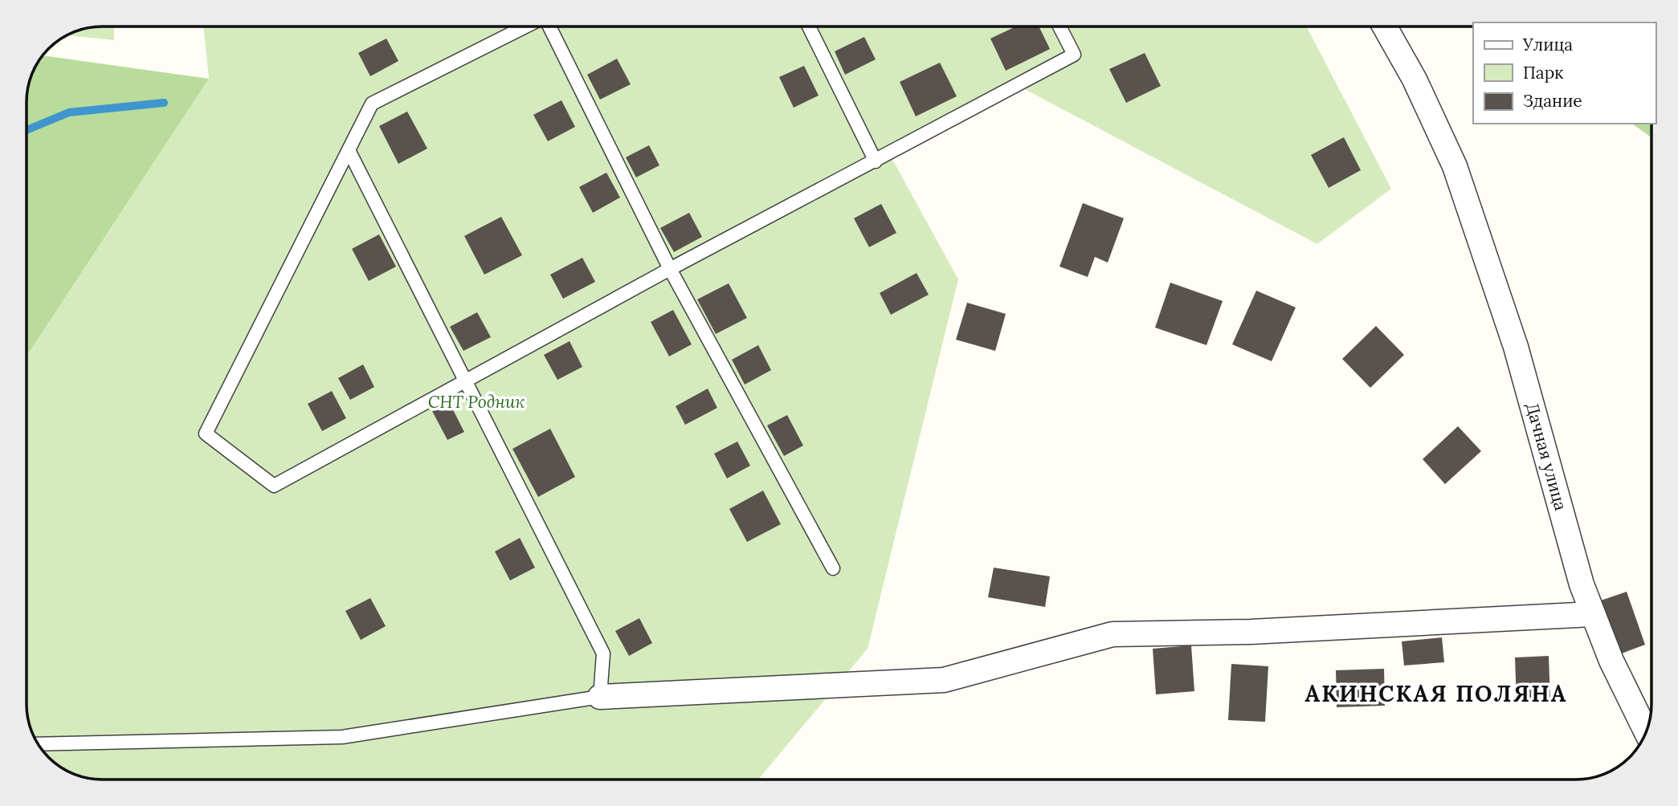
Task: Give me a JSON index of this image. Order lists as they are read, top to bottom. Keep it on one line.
{"streets":{"street":["Дачная улица"]},"districts":["АКИНСКАЯ ПОЛЯНА"],"parks":["СНТ Родник"],"legend":["Улица","Парк","Здание"]}
